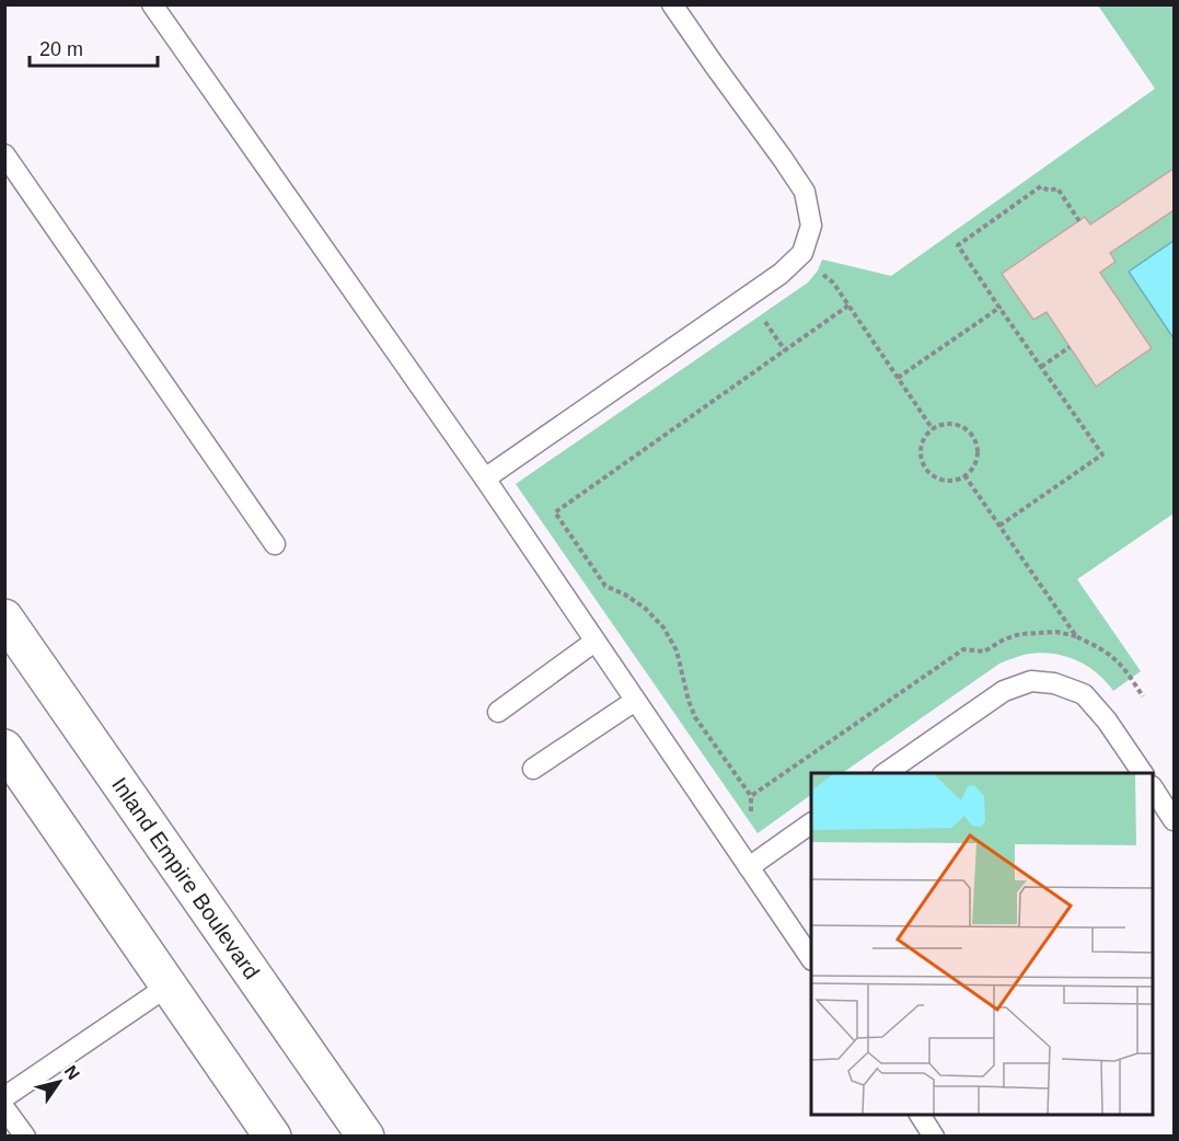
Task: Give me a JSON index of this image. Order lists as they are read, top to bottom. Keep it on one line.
{"streets":{"main road":["Inland Empire Boulevard"]},"scale_bar":"20 m","north":"top right"}
